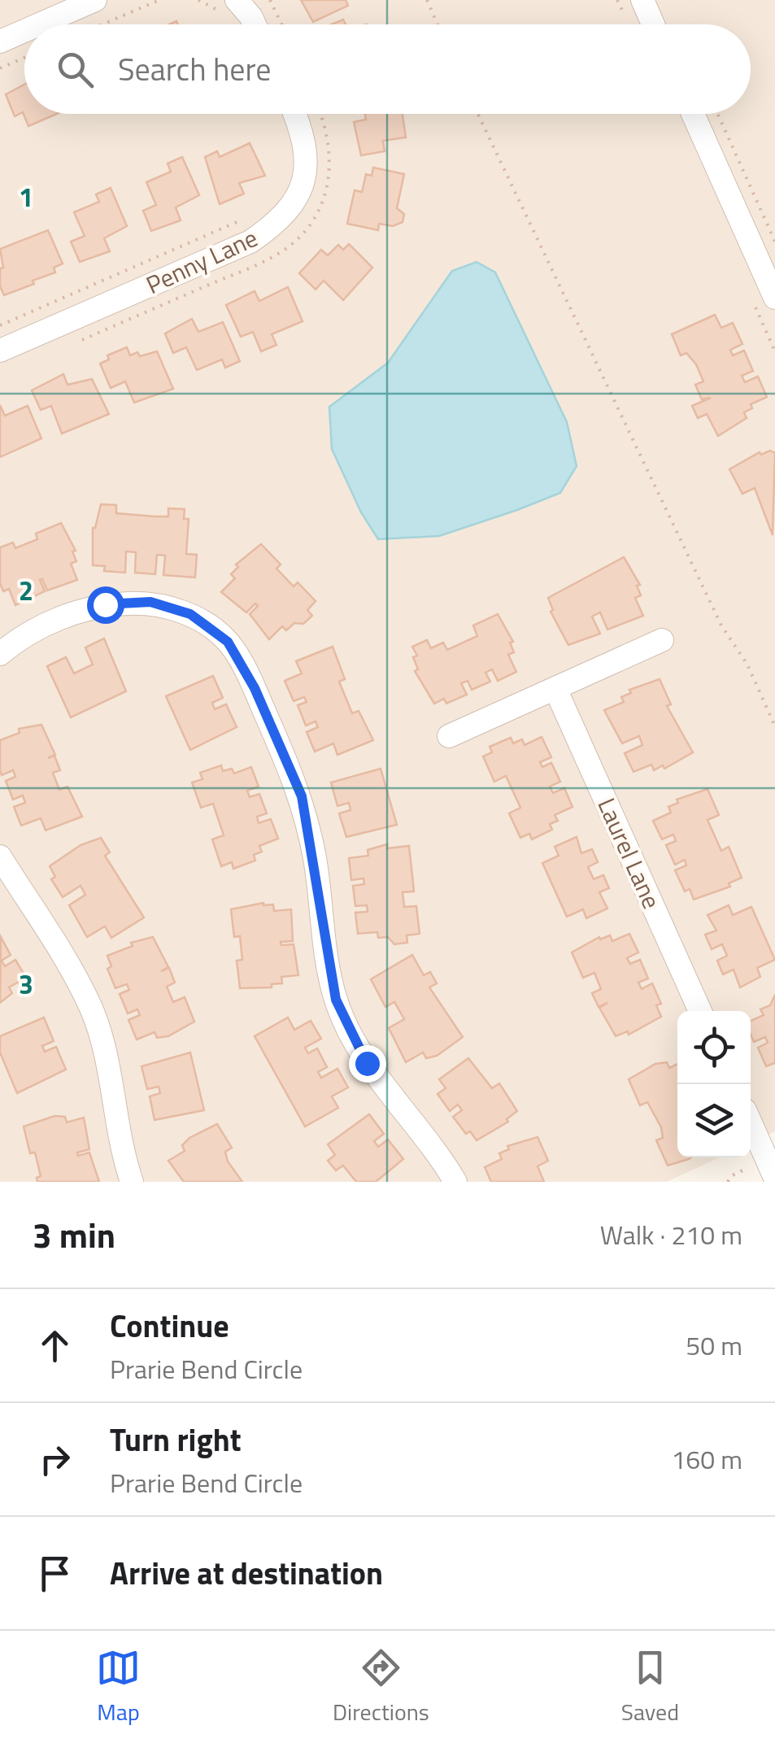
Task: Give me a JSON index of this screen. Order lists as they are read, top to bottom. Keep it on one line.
{"streets":{"street":["Penny Lane","Laurel Lane"]},"page":{"search":"Search here","heading":["3 min","Walk · 210 m"],"list":[["Continue","Prarie Bend Circle","50 m"],["Turn right","Prarie Bend Circle","160 m"],"Arrive at destination"],"nav":["Map","Directions","Saved"]},"grid":{"rows":["1","2","3"]}}
